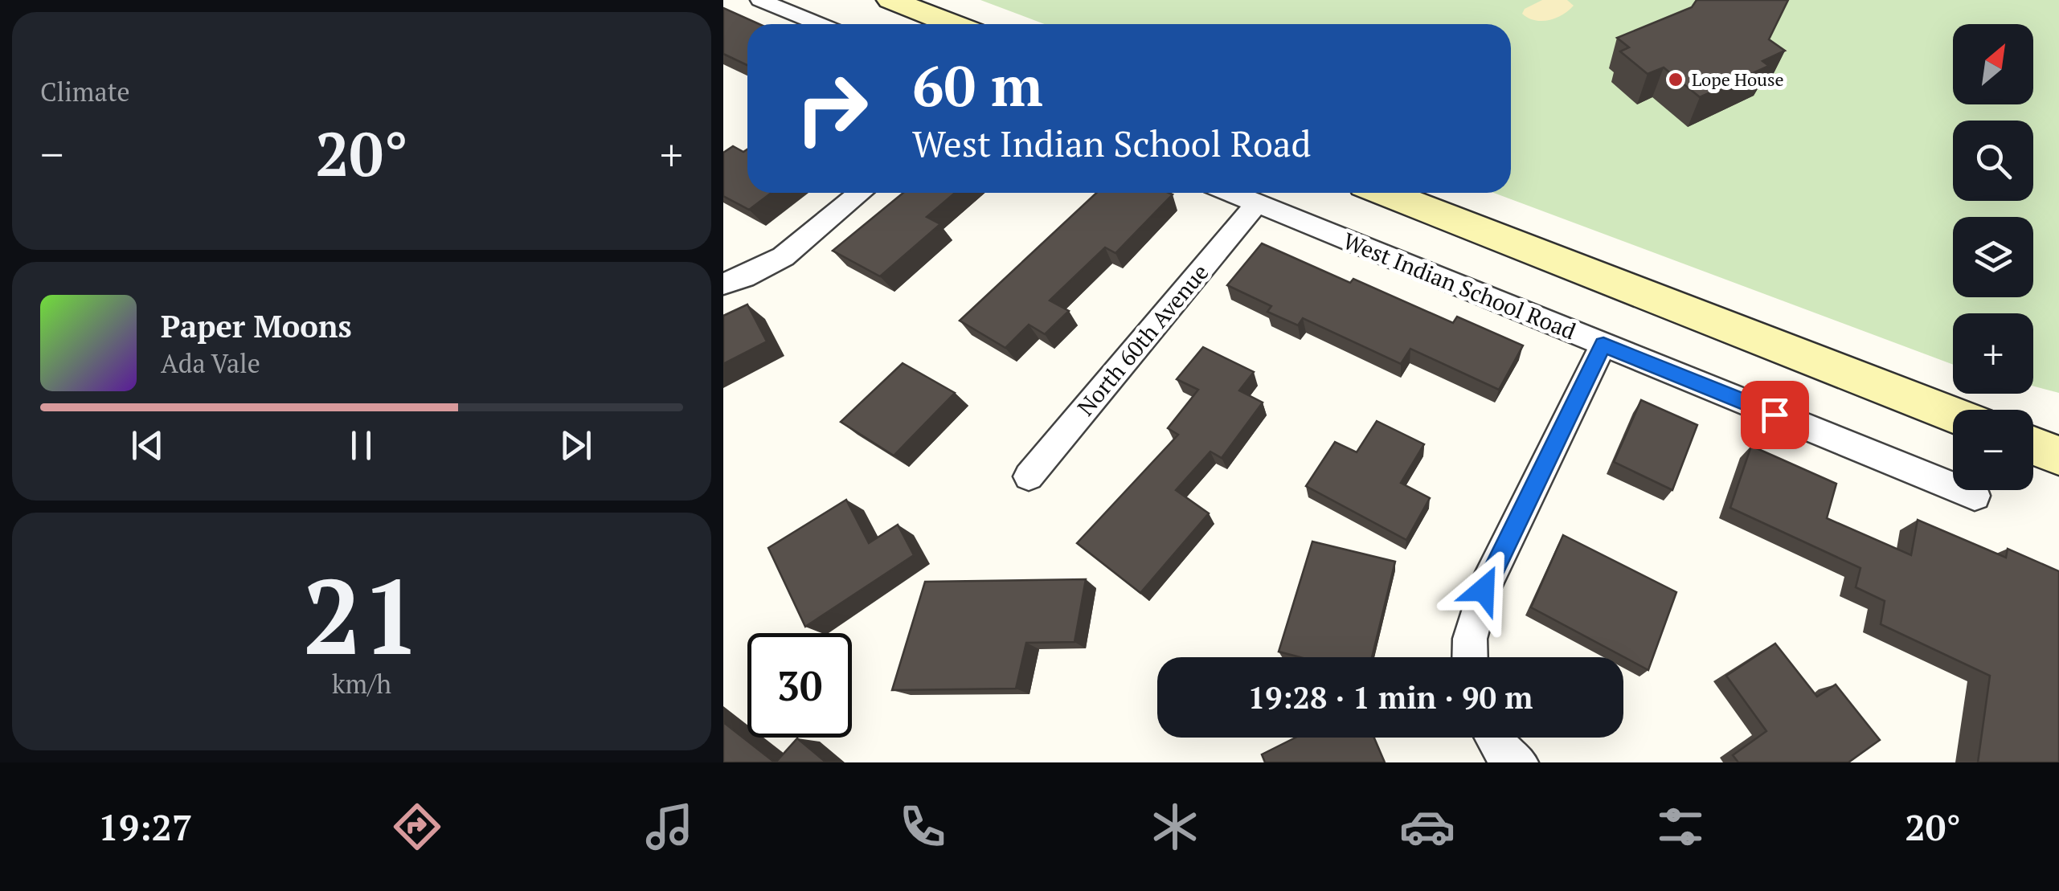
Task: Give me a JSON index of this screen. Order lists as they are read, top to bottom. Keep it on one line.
{"streets":{"street":["West Indian School Road","North 60th Avenue"]},"crossings":[["West Indian School Road","North 60th Avenue"]],"places":["Lope House"],"north":"top right","page":{"tile":["Climate",["21","km/h"]],"map_buttons":["+","−"],"turn":["60 m","West Indian School Road"],"heat":["−","20°","+"],"song":["Paper Moons","Ada Vale"],"limit":"30","trip":"19:28 · 1 min · 90 m","tabs":["19:27","20°"]}}
